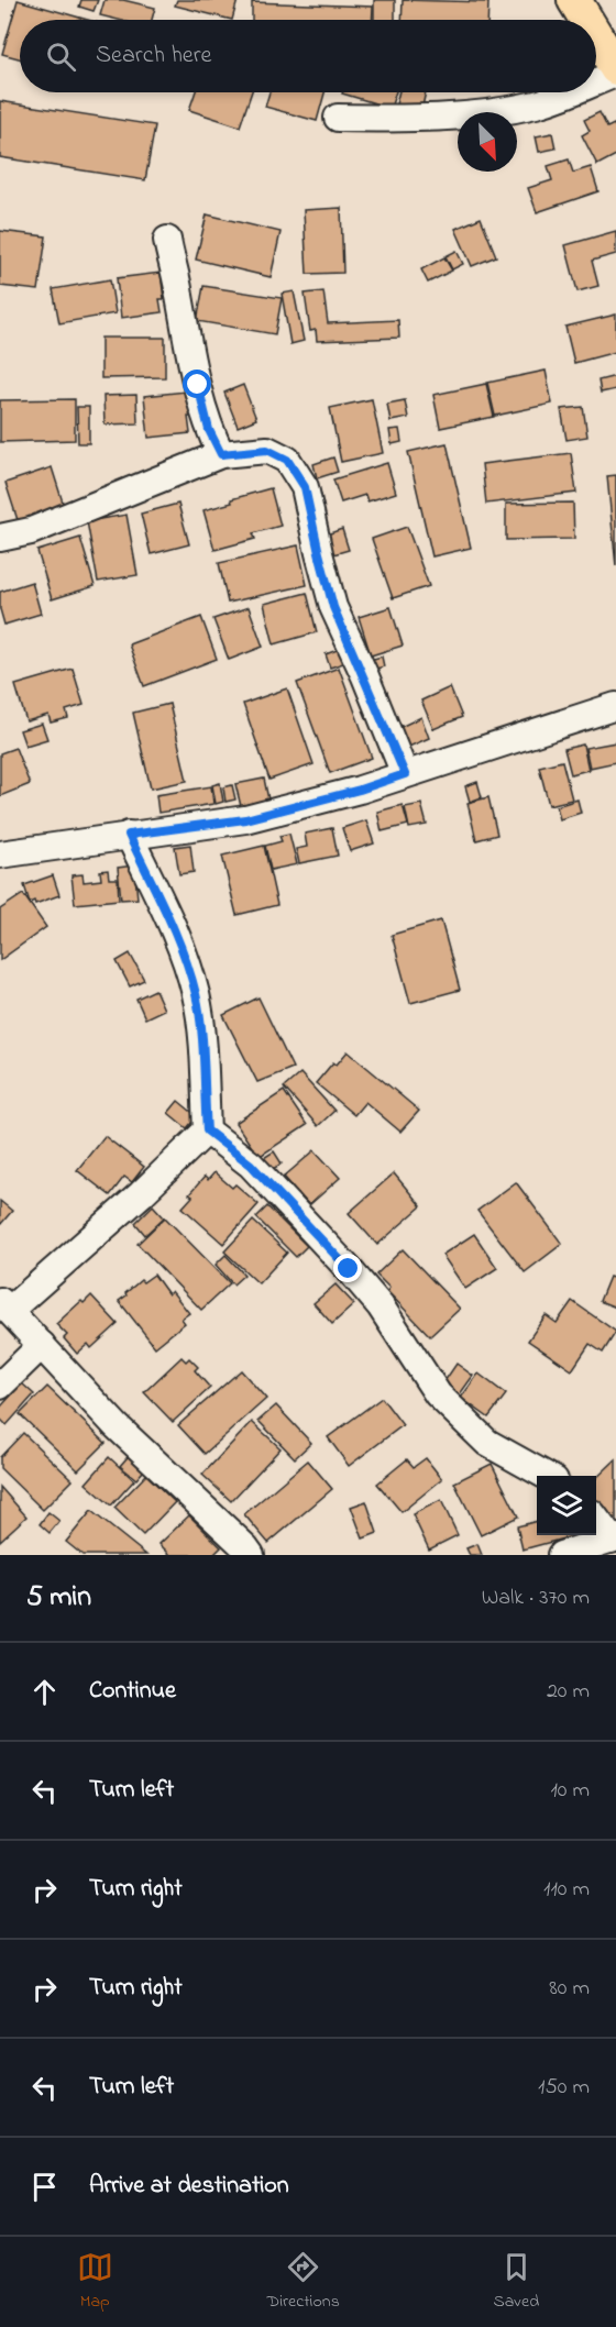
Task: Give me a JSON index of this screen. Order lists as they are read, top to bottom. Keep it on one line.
{"north":"bottom right","page":{"search":"Search here","heading":["5 min","Walk · 370 m"],"list":[["Continue","20 m"],["Turn left","10 m"],["Turn right","110 m"],["Turn right","80 m"],["Turn left","150 m"],"Arrive at destination"],"nav":["Map","Directions","Saved"]}}
